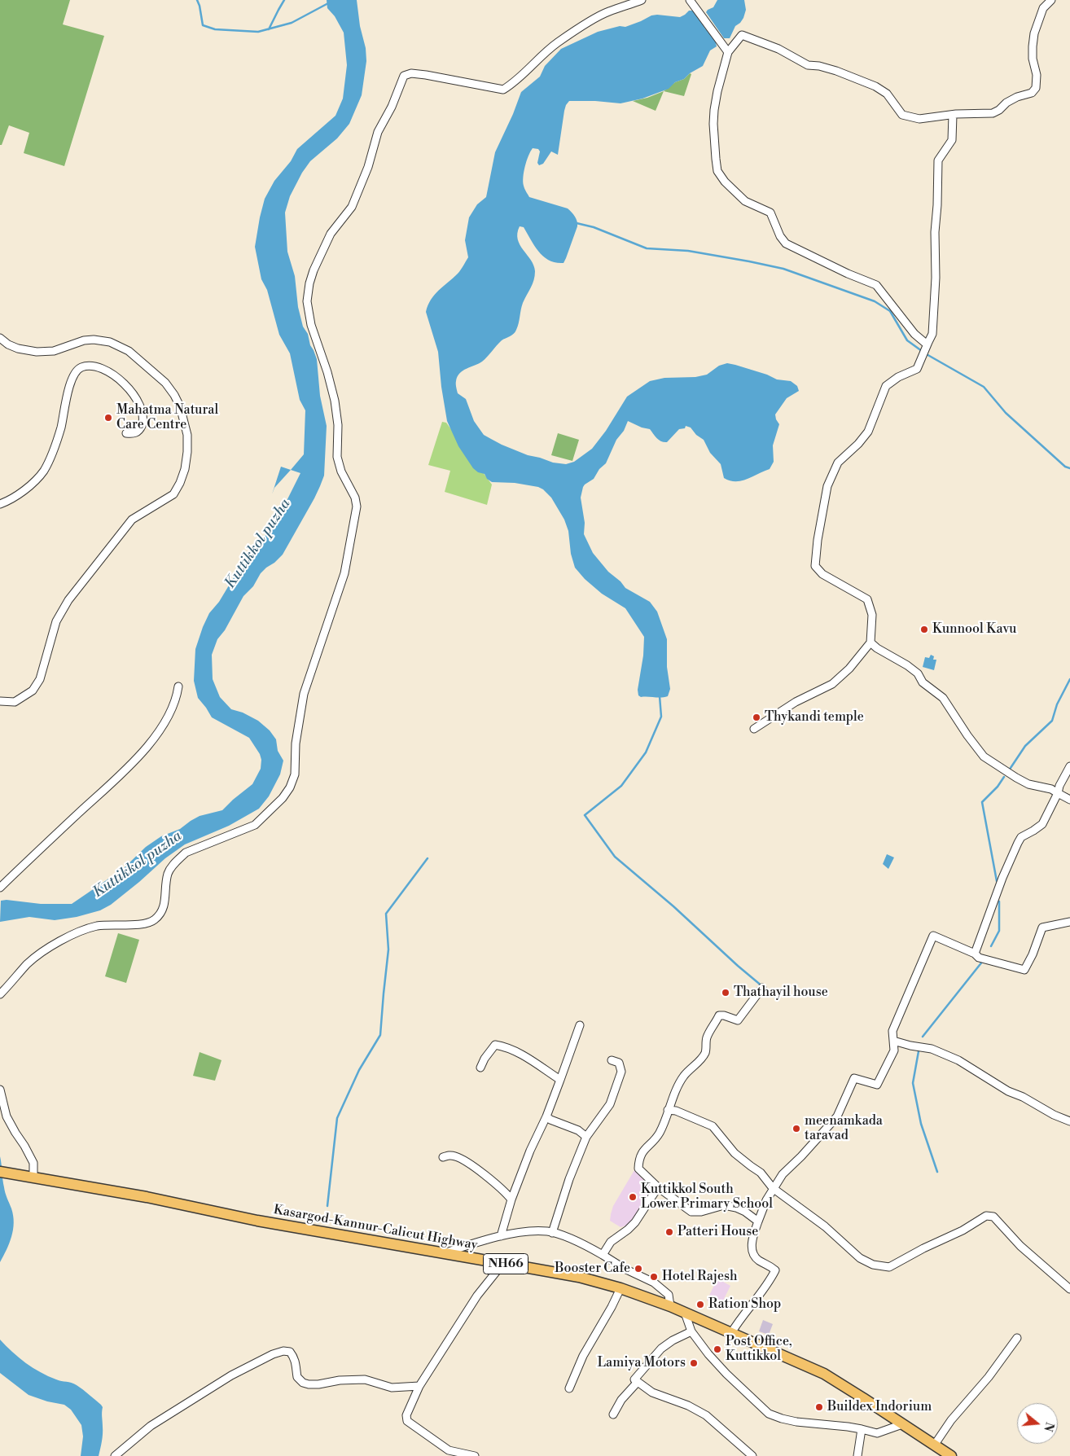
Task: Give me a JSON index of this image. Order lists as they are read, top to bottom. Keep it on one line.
{"streets":{"highway":["Kasargod-Kannur-Calicut Highway","NH66"]},"water":["Kuttikkol puzha"],"places":["Mahatma Natural Care Centre","Kunnool Kavu","Thykandi temple","Thathayil house","meenamkada taravad","Kuttikkol South Lower Primary School","Patteri House","Booster Cafe","Hotel Rajesh","Ration Shop","Post Office, Kuttikkol","Lamiya Motors","Buildex Indorium"],"north":"right"}
